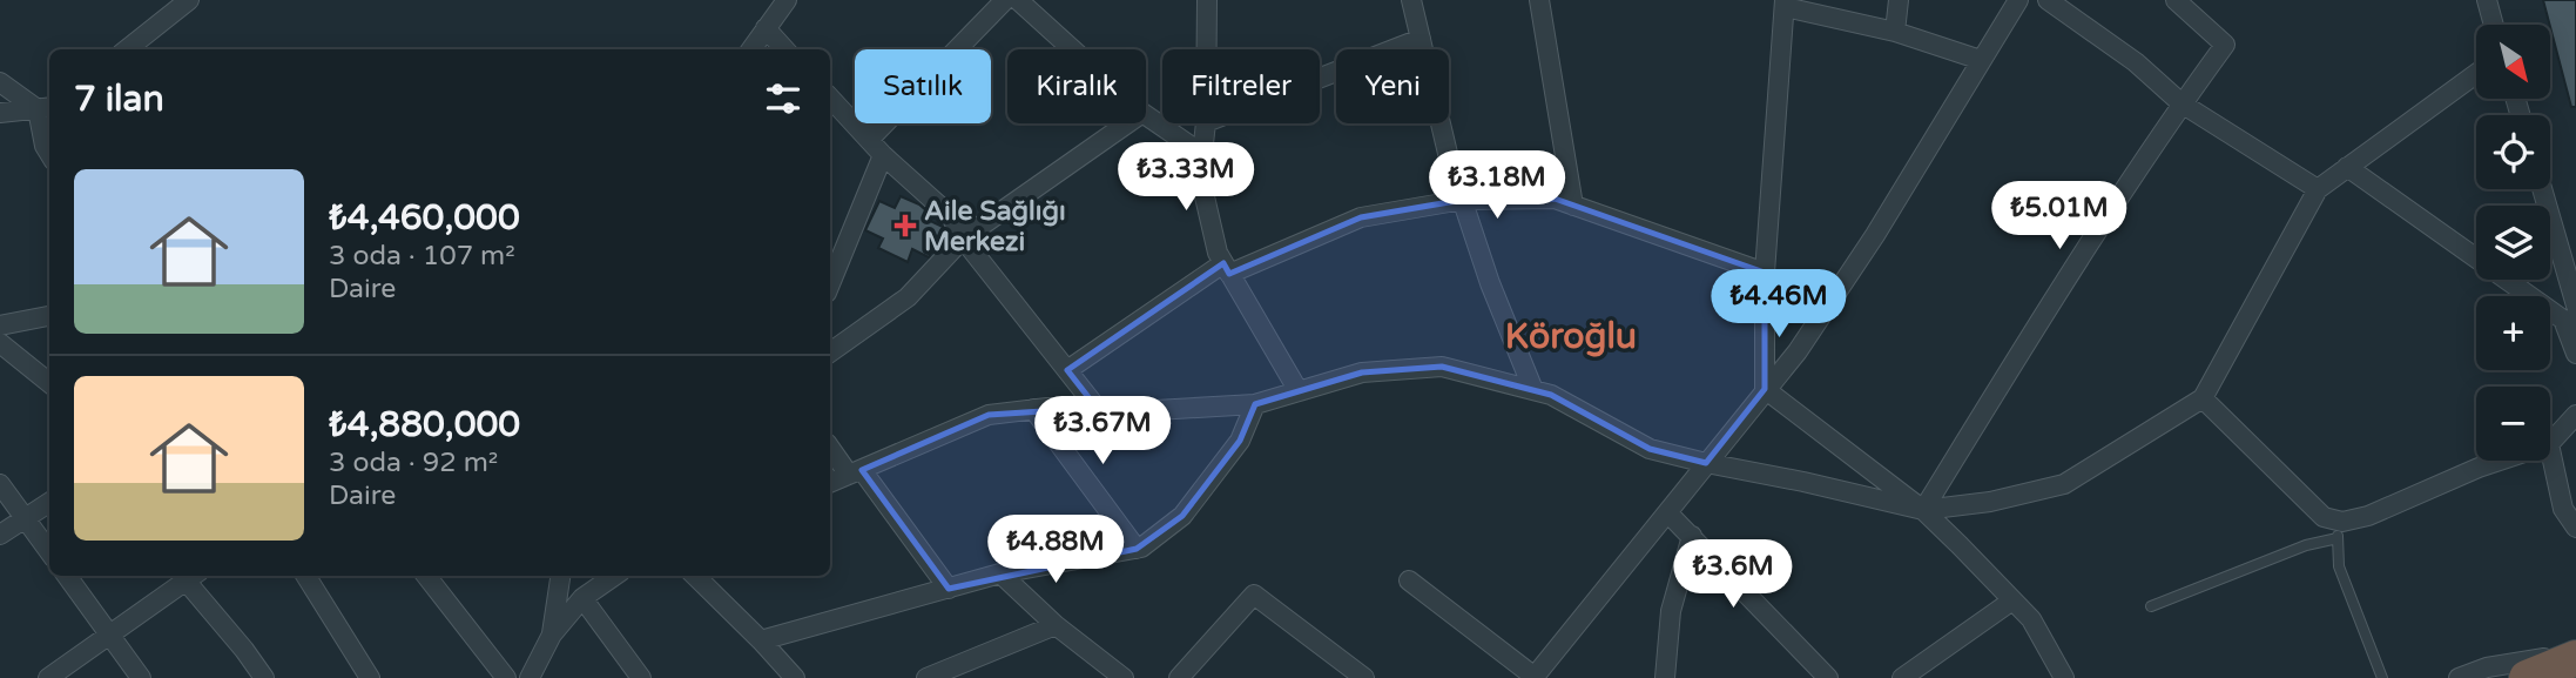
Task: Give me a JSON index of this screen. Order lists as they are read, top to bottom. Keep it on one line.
{"districts":["Köroğlu"],"places":{"health":["Aile Sağlığı Merkezi"]},"north":"bottom right","page":{"map_buttons":["+","−"],"chip":["Satılık","Kiralık","Filtreler","Yeni"],"heading":"7 ilan","price":["₺3.33M","₺3.18M","₺5.01M","₺4.46M","₺3.67M","₺4.88M","₺3.6M"],"list":[{"name":"₺4,460,000","note":"3 oda · 107 m² · Daire"},{"name":"₺4,880,000","note":"3 oda · 92 m² · Daire"}]}}
